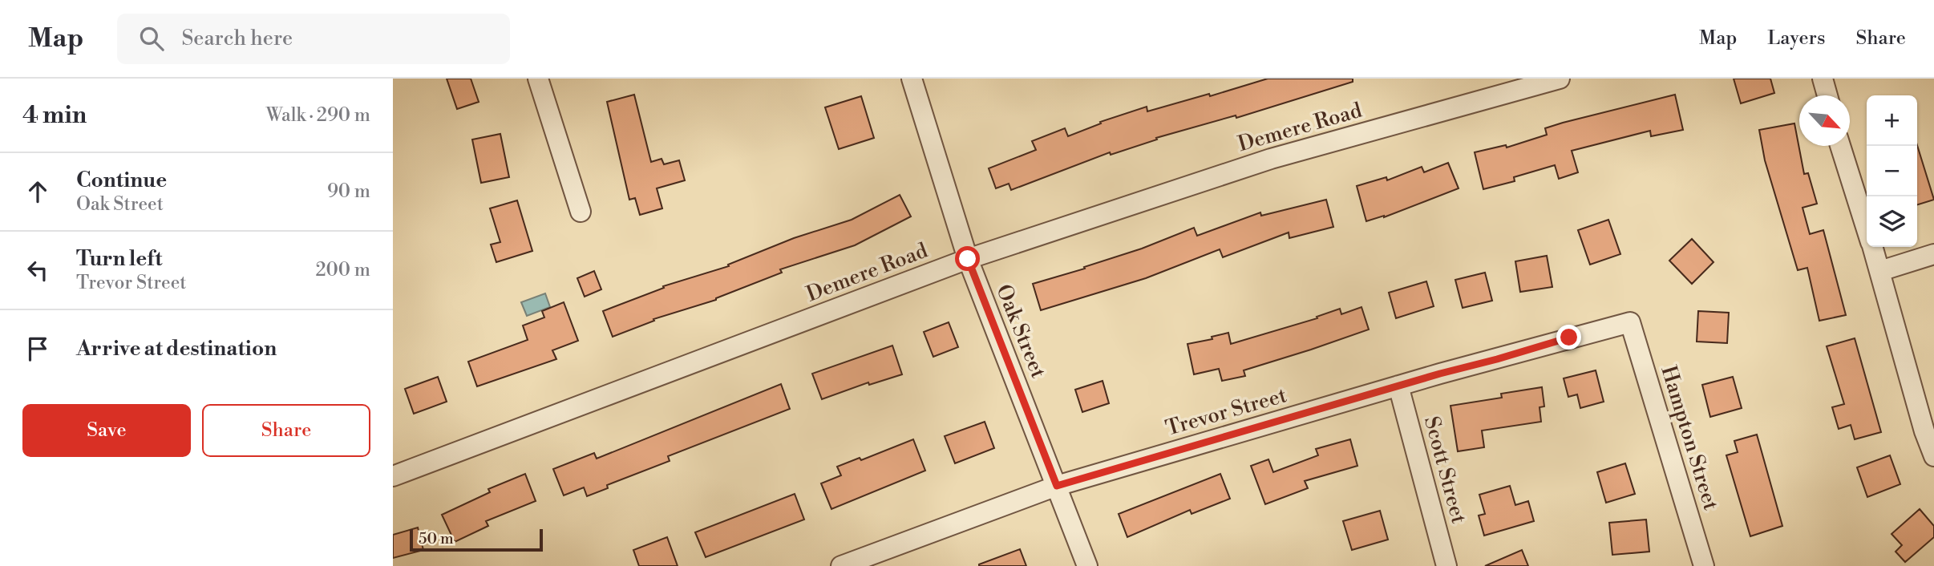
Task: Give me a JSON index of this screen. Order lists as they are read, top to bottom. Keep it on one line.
{"streets":{"street":["Demere Road","Oak Street","Trevor Street","Hampton Street","Scott Street"]},"crossings":[["Demere Road","Oak Street"],["Oak Street","Trevor Street"],["Trevor Street","Hampton Street"],["Trevor Street","Scott Street"]],"scale_bar":"50 m","north":"bottom right","page":{"header":"Map","search":"Search here","nav":["Map","Layers","Share"],"heading":["4 min","Walk · 290 m"],"map_buttons":["+","−"],"list":[["Continue","Oak Street","90 m"],["Turn left","Trevor Street","200 m"],"Arrive at destination"],"buttons":["Save","Share"],"scale":"50 m"}}
